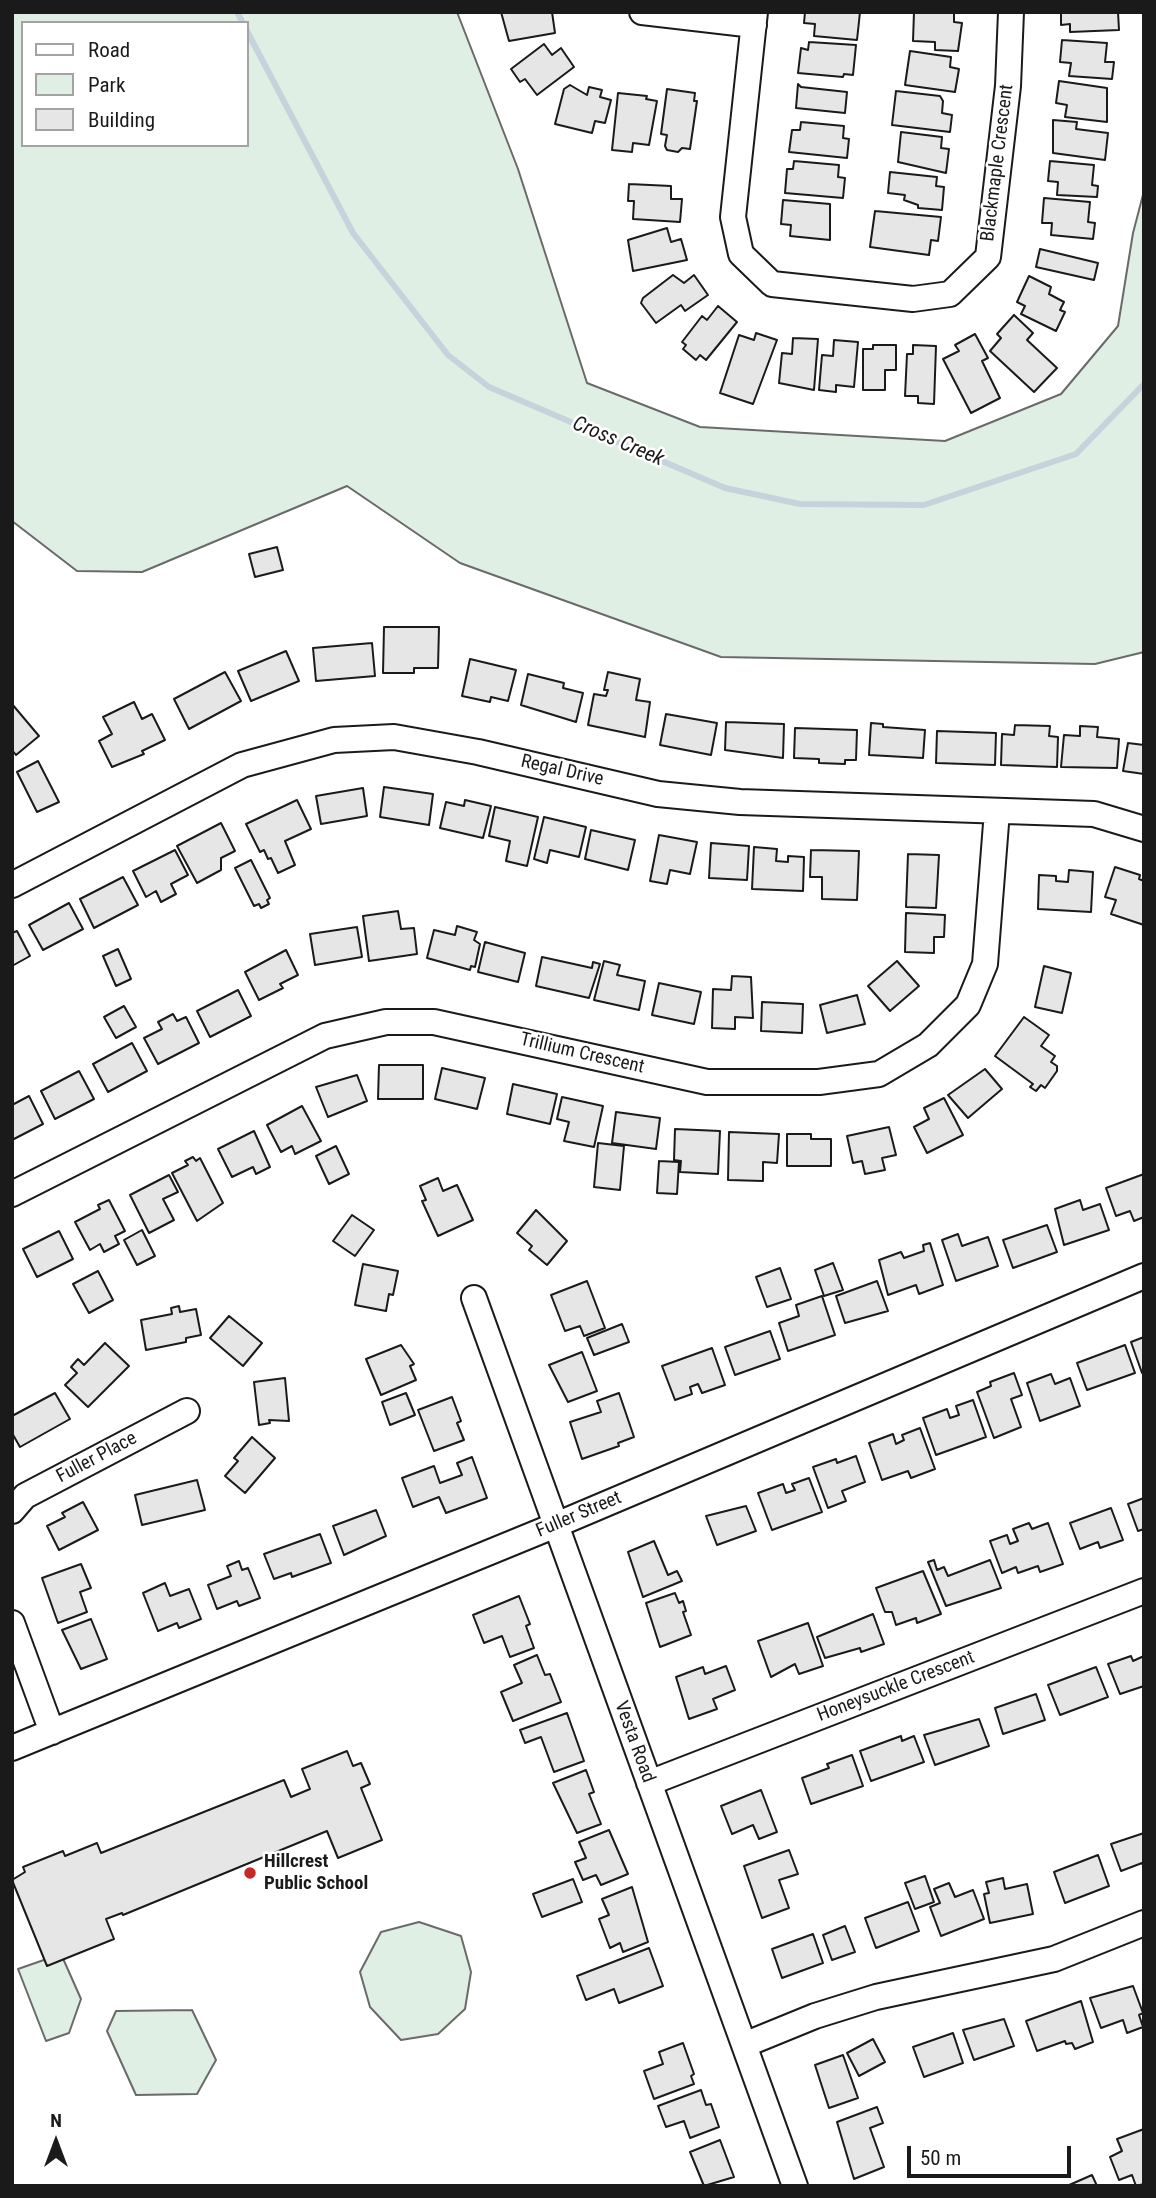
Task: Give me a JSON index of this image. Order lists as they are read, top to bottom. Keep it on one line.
{"streets":{"street":["Blackmaple Crescent","Regal Drive","Trillium Crescent","Fuller Place","Fuller Street","Honeysuckle Crescent","Vesta Road"]},"crossings":[["Regal Drive","Trillium Crescent"],["Fuller Street","Vesta Road"],["Honeysuckle Crescent","Vesta Road"]],"water":["Cross Creek"],"places":["Hillcrest Public School"],"legend":["Road","Park","Building"],"scale_bar":"50 m","north":"top"}
